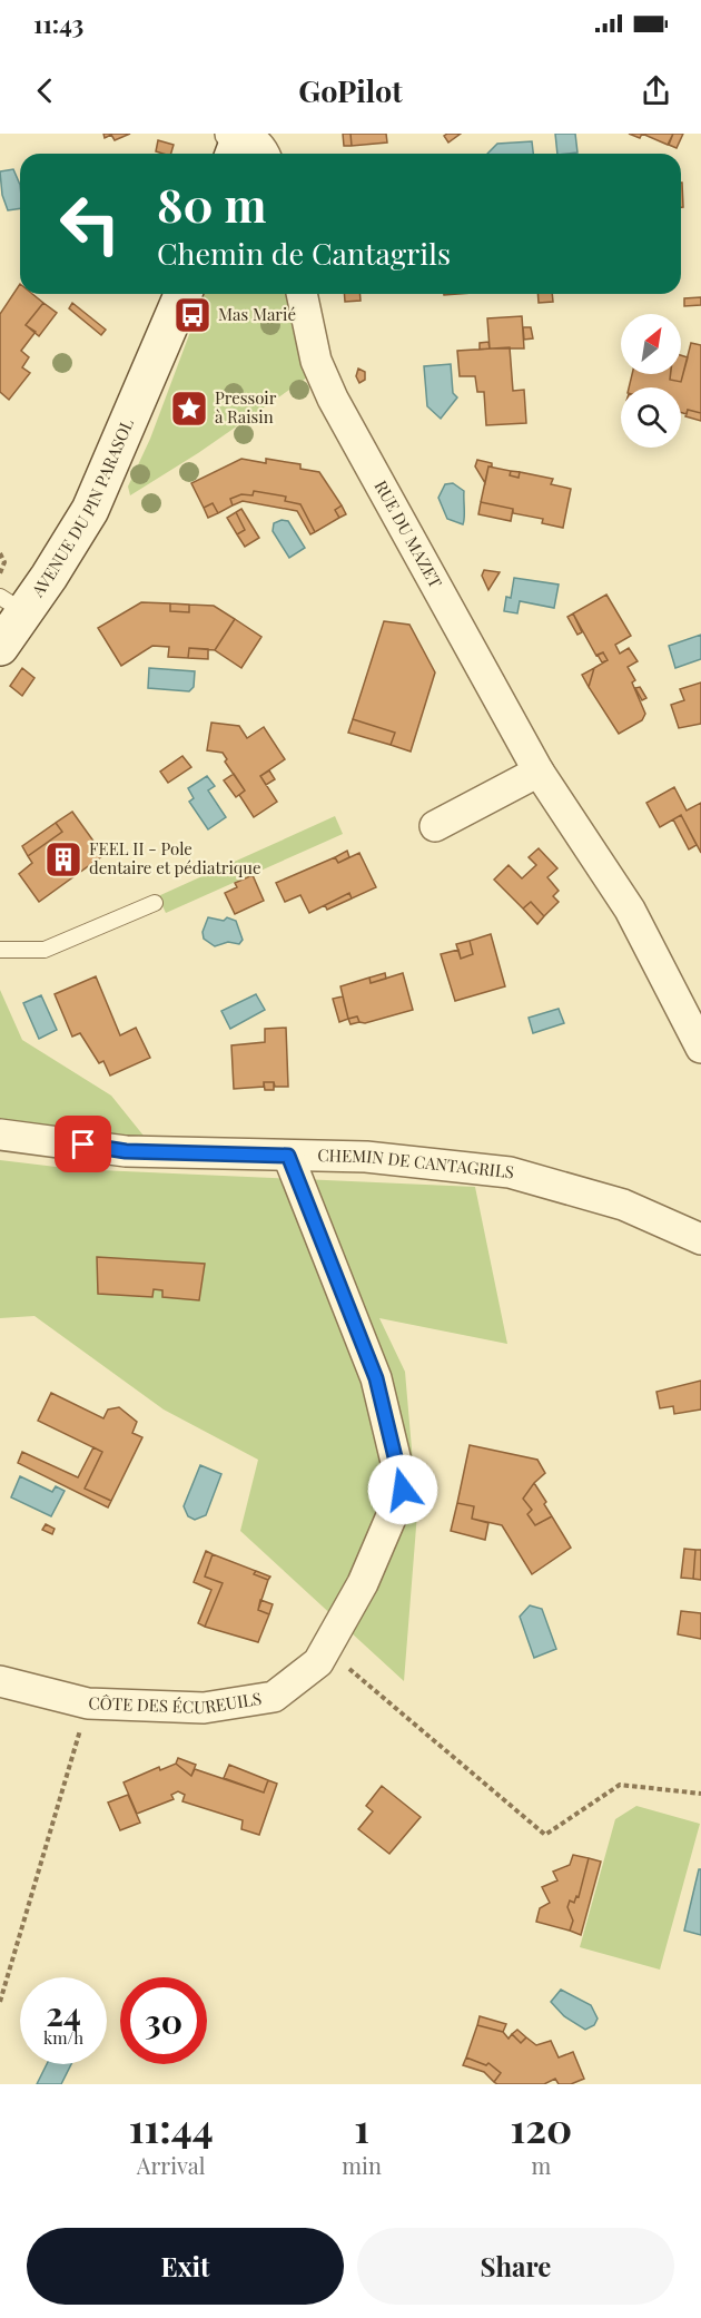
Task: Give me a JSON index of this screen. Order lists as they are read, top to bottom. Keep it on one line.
{"streets":{"street":["AVENUE DU PIN PARASOL","RUE DU MAZET","CHEMIN DE CANTAGRILS","CÔTE DES ÉCUREUILS"]},"crossings":[["CHEMIN DE CANTAGRILS","CÔTE DES ÉCUREUILS"]],"places":{"bus stop":["Mas Marié"],"place":["Pressoir à Raisin"],"building":["FEEL II - Pole dentaire et pédiatrique"]},"north":"top right","page":{"status":"11:43","header":"GoPilot","turn":["80 m","Chemin de Cantagrils"],"speed":"24 km/h","limit":"30","eta":["11:44","Arrival","1","min","120","m"],"buttons":["Exit","Share"]}}
